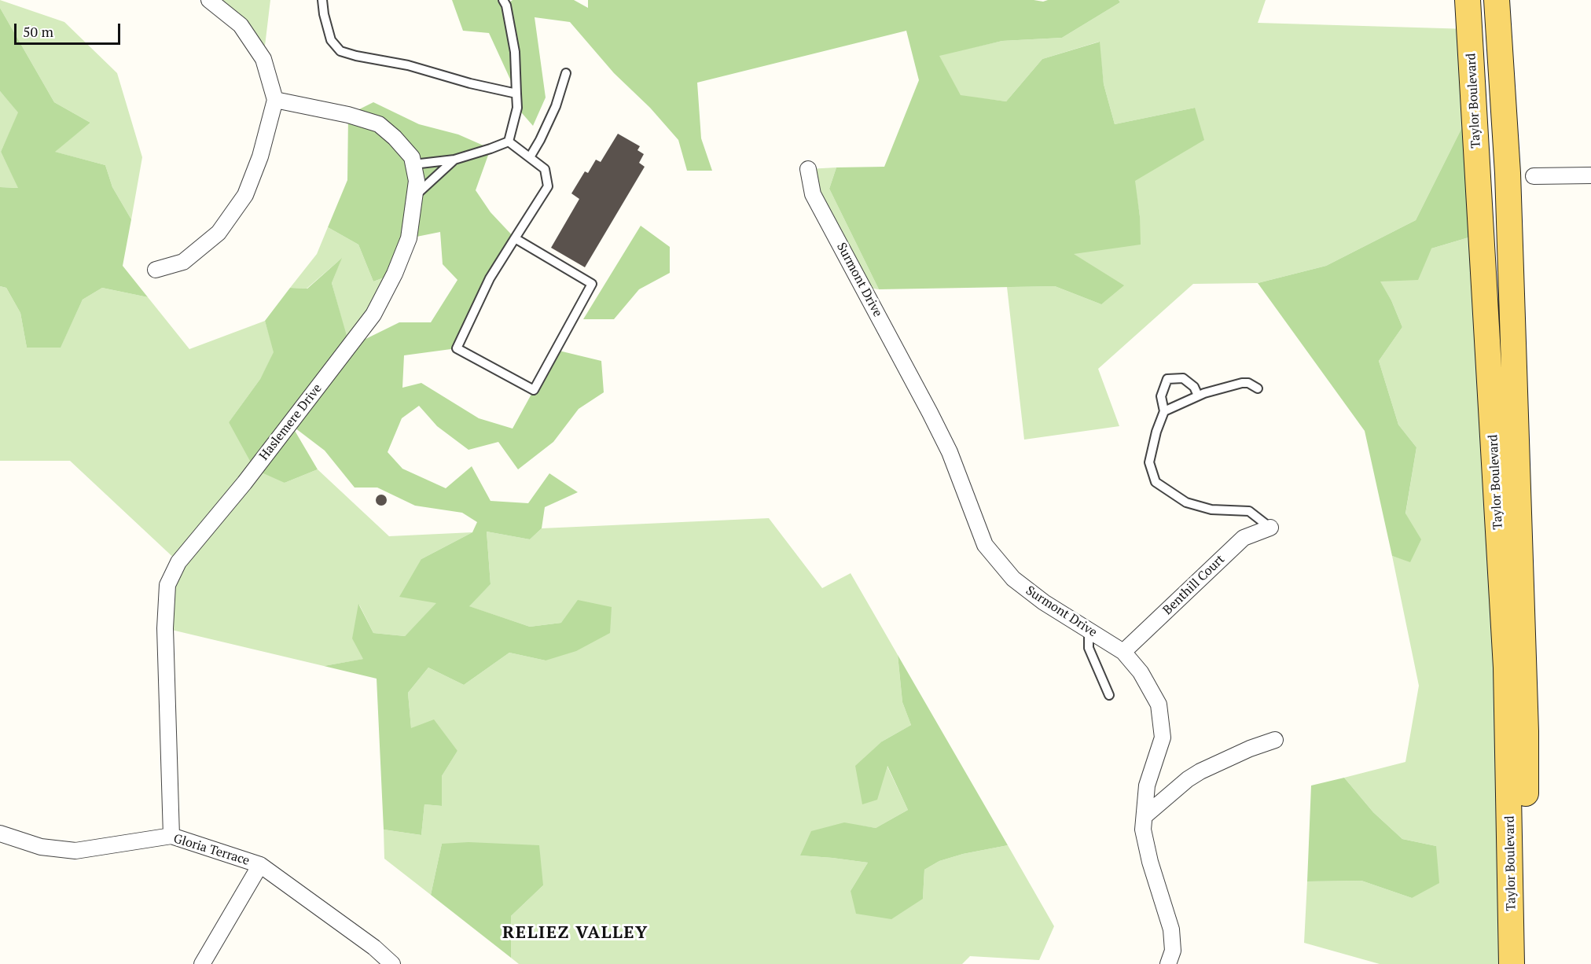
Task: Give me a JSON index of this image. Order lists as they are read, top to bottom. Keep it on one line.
{"streets":{"main road":["Taylor Boulevard"],"street":["Surmont Drive","Haslemere Drive","Benthill Court","Gloria Terrace"]},"crossings":[["Surmont Drive","Benthill Court"],["Haslemere Drive","Gloria Terrace"]],"districts":["RELIEZ VALLEY"],"scale_bar":"50 m"}
